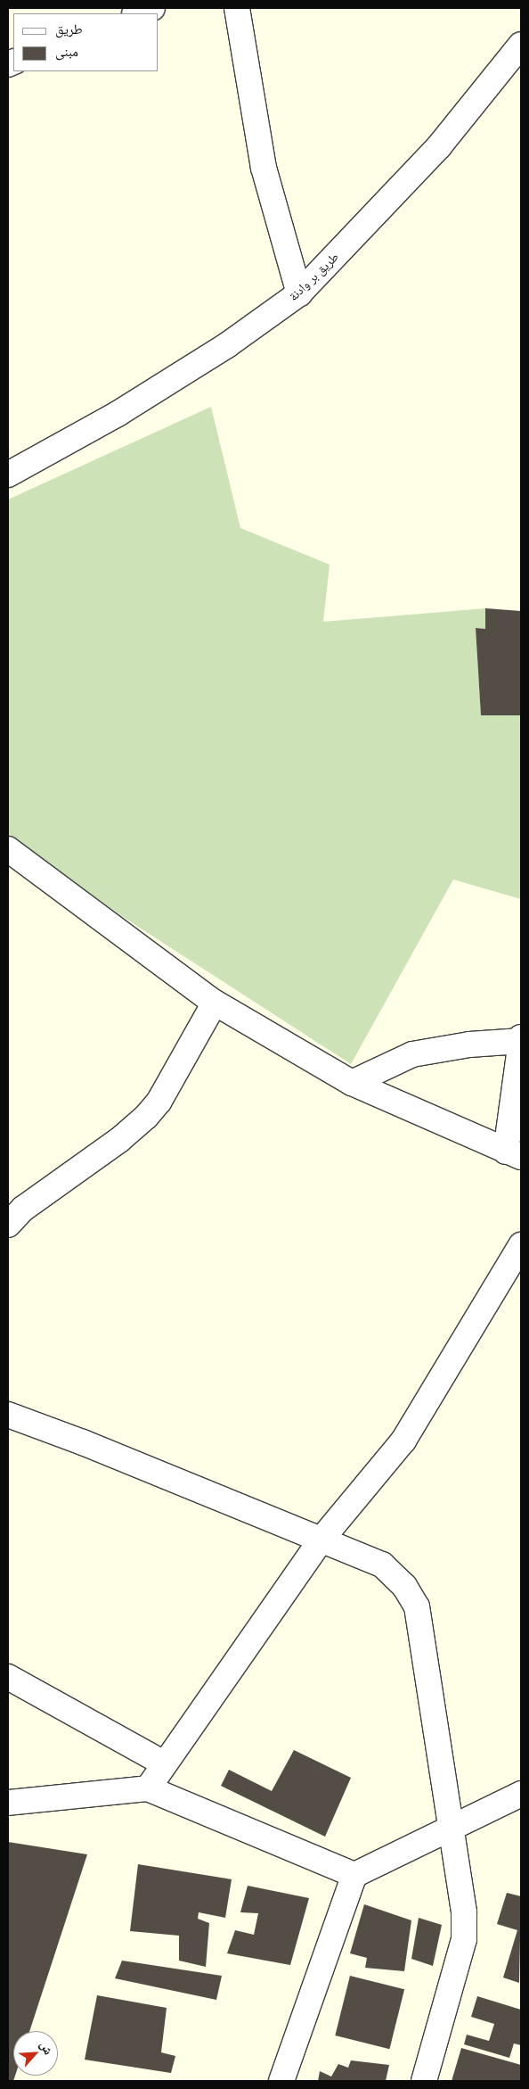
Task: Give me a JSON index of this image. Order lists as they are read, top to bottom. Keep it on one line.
{"streets":{"street":["طريق بر وادنة"]},"legend":["طريق","مبنى"],"north":"top right"}
